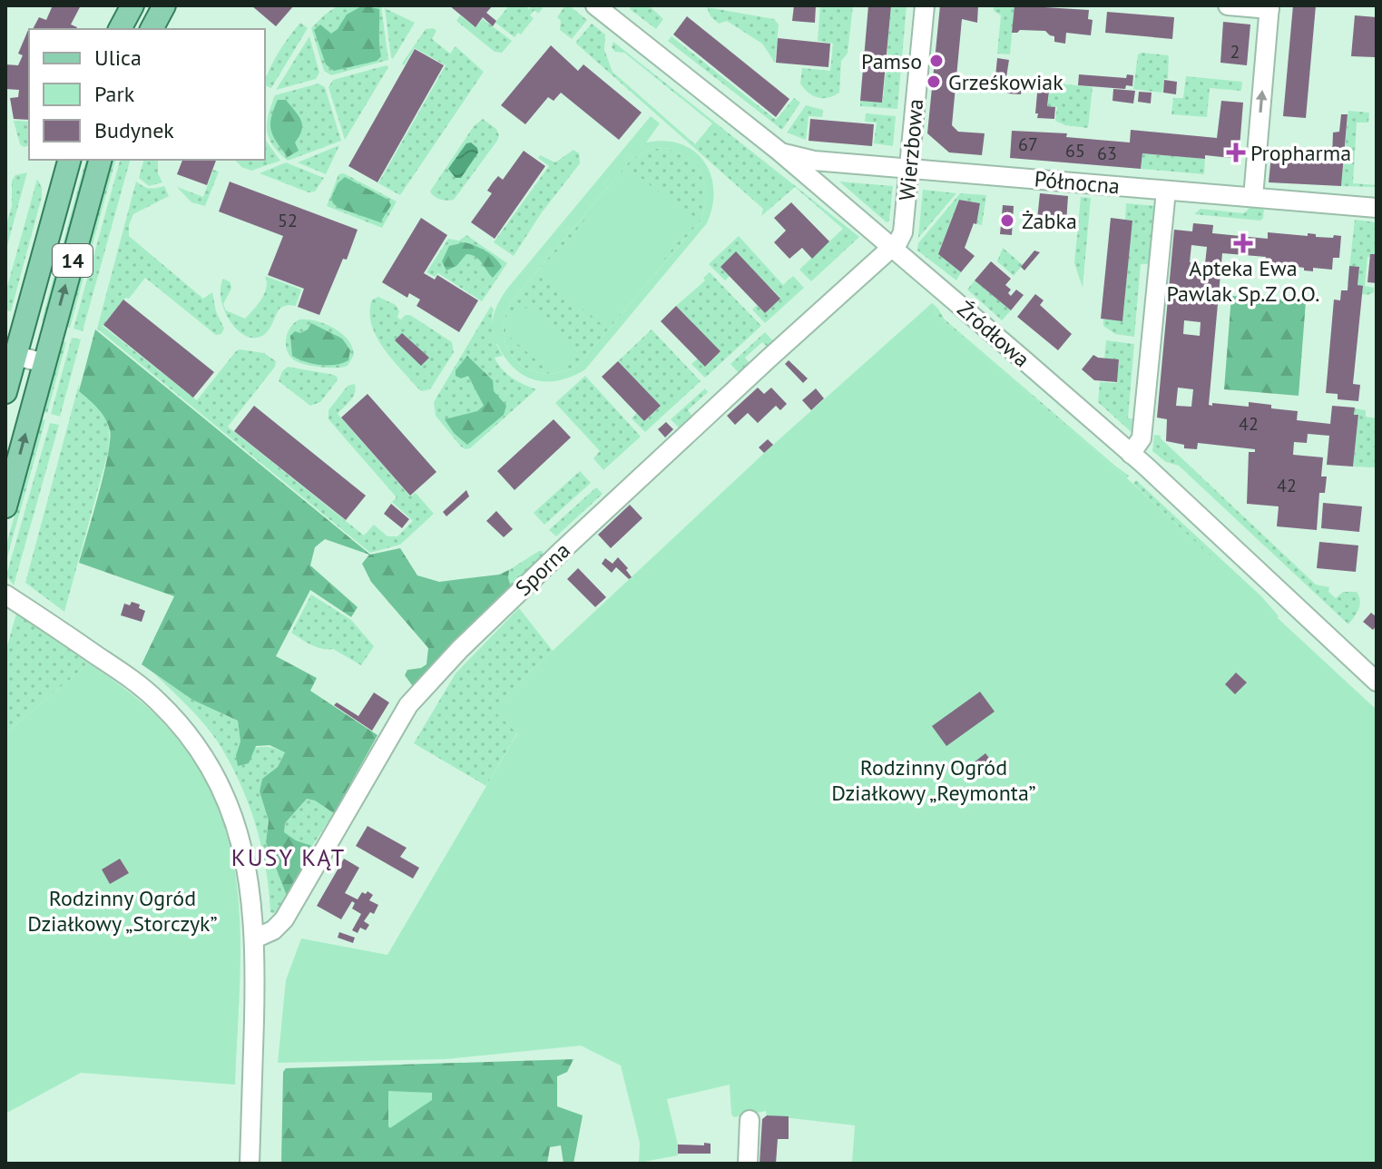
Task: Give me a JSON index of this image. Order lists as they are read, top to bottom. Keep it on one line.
{"streets":{"main road":["14"],"street":["Wierzbowa","Północna","Źródłowa","Sporna"]},"crossings":[["Wierzbowa","Północna"],["Wierzbowa","Źródłowa"],["Wierzbowa","Sporna"],["Północna","Źródłowa"],["Źródłowa","Sporna"]],"districts":["KUSY KĄT"],"parks":["Rodzinny Ogród Działkowy „Reymonta”","Rodzinny Ogród Działkowy „Storczyk”"],"places":{"other":["Pamso","Grześkowiak","Żabka"],"health":["Propharma","Apteka Ewa Pawlak Sp.Z O.O."]},"house_numbers":["2","67","65","63","52","42","42"],"legend":["Ulica","Park","Budynek"]}
